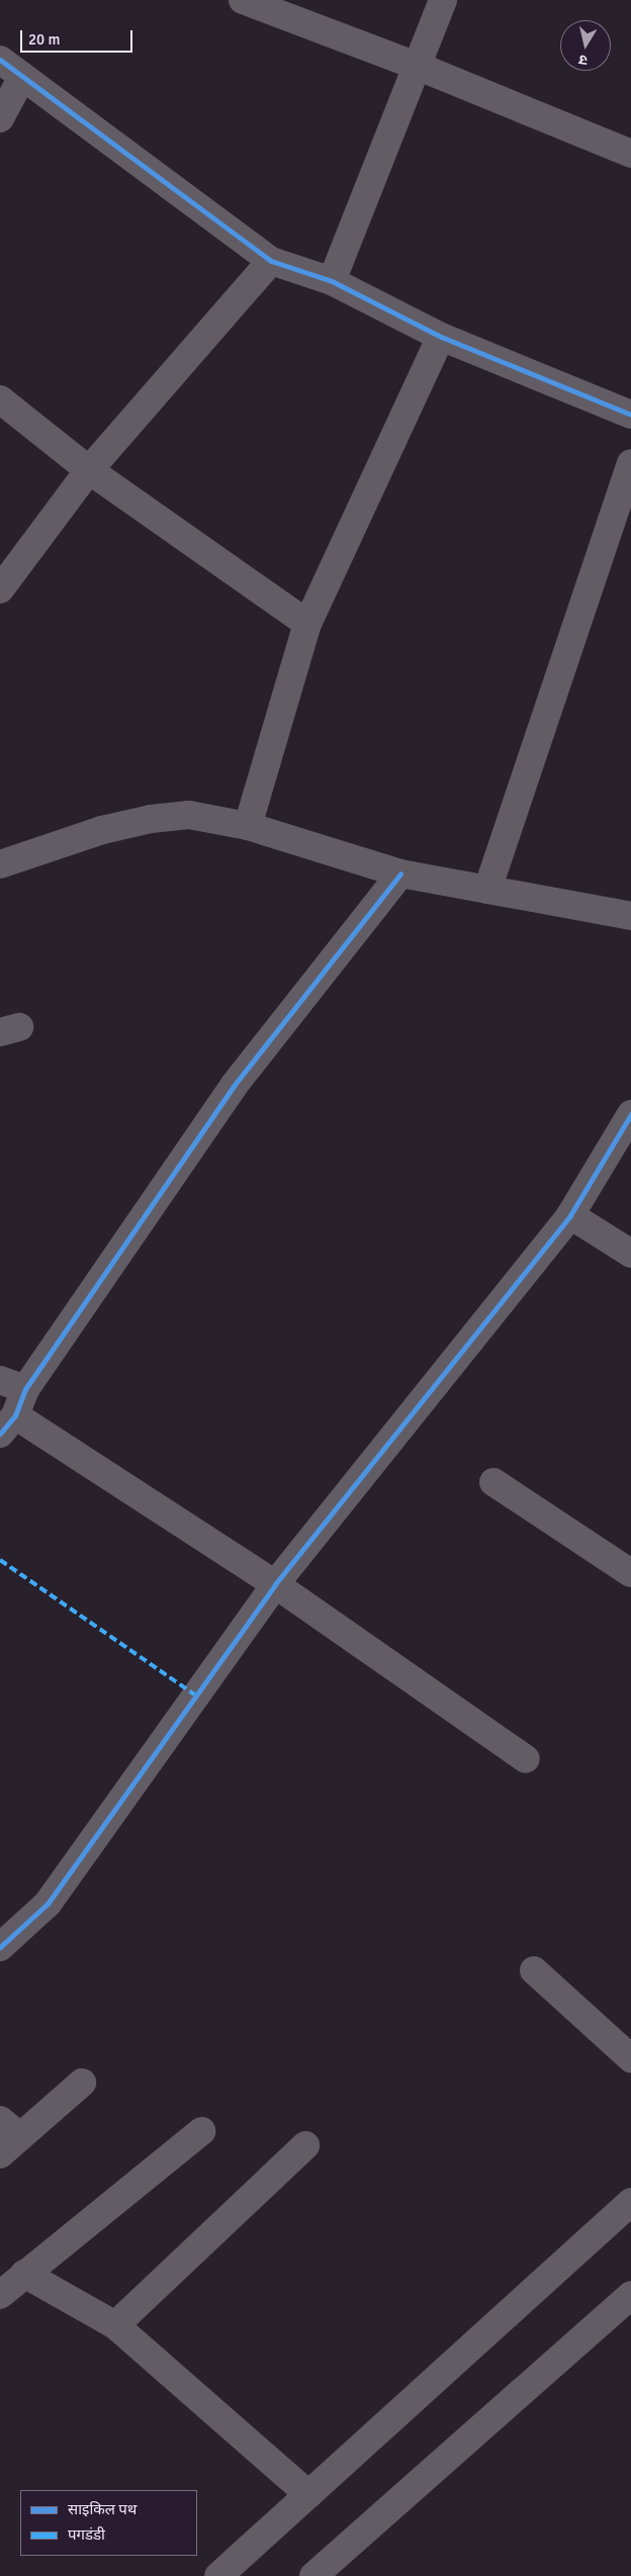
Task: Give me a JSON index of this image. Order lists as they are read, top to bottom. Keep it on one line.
{"legend":["साइकिल पथ","पगडंडी"],"scale_bar":"20 m","north":"bottom"}
